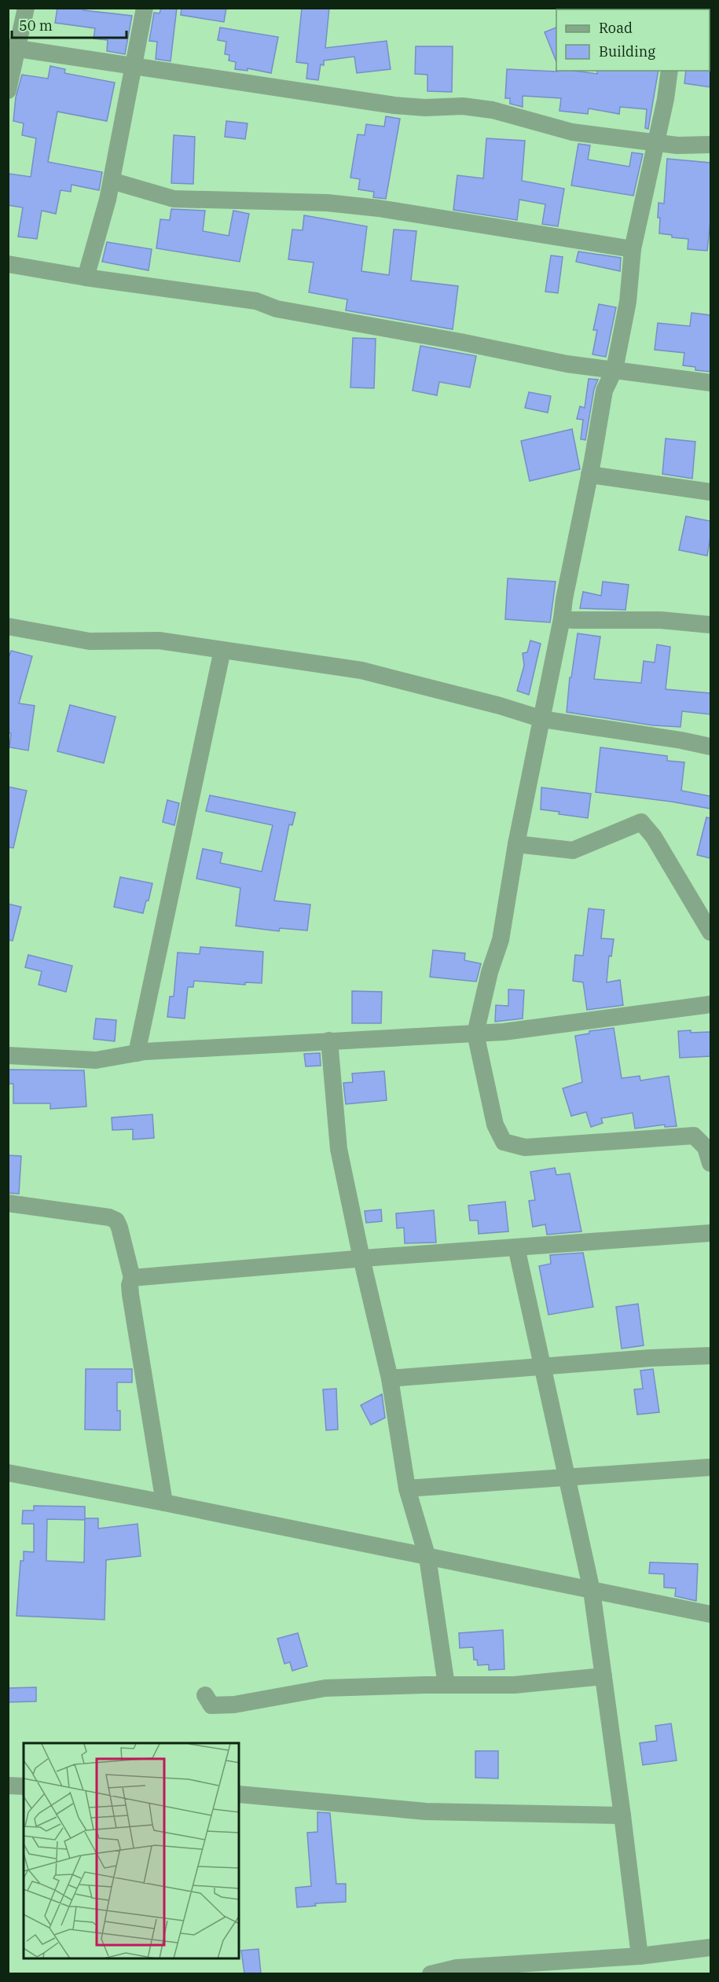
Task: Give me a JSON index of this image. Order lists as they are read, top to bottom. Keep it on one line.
{"legend":["Road","Building"],"scale_bar":"50 m"}
